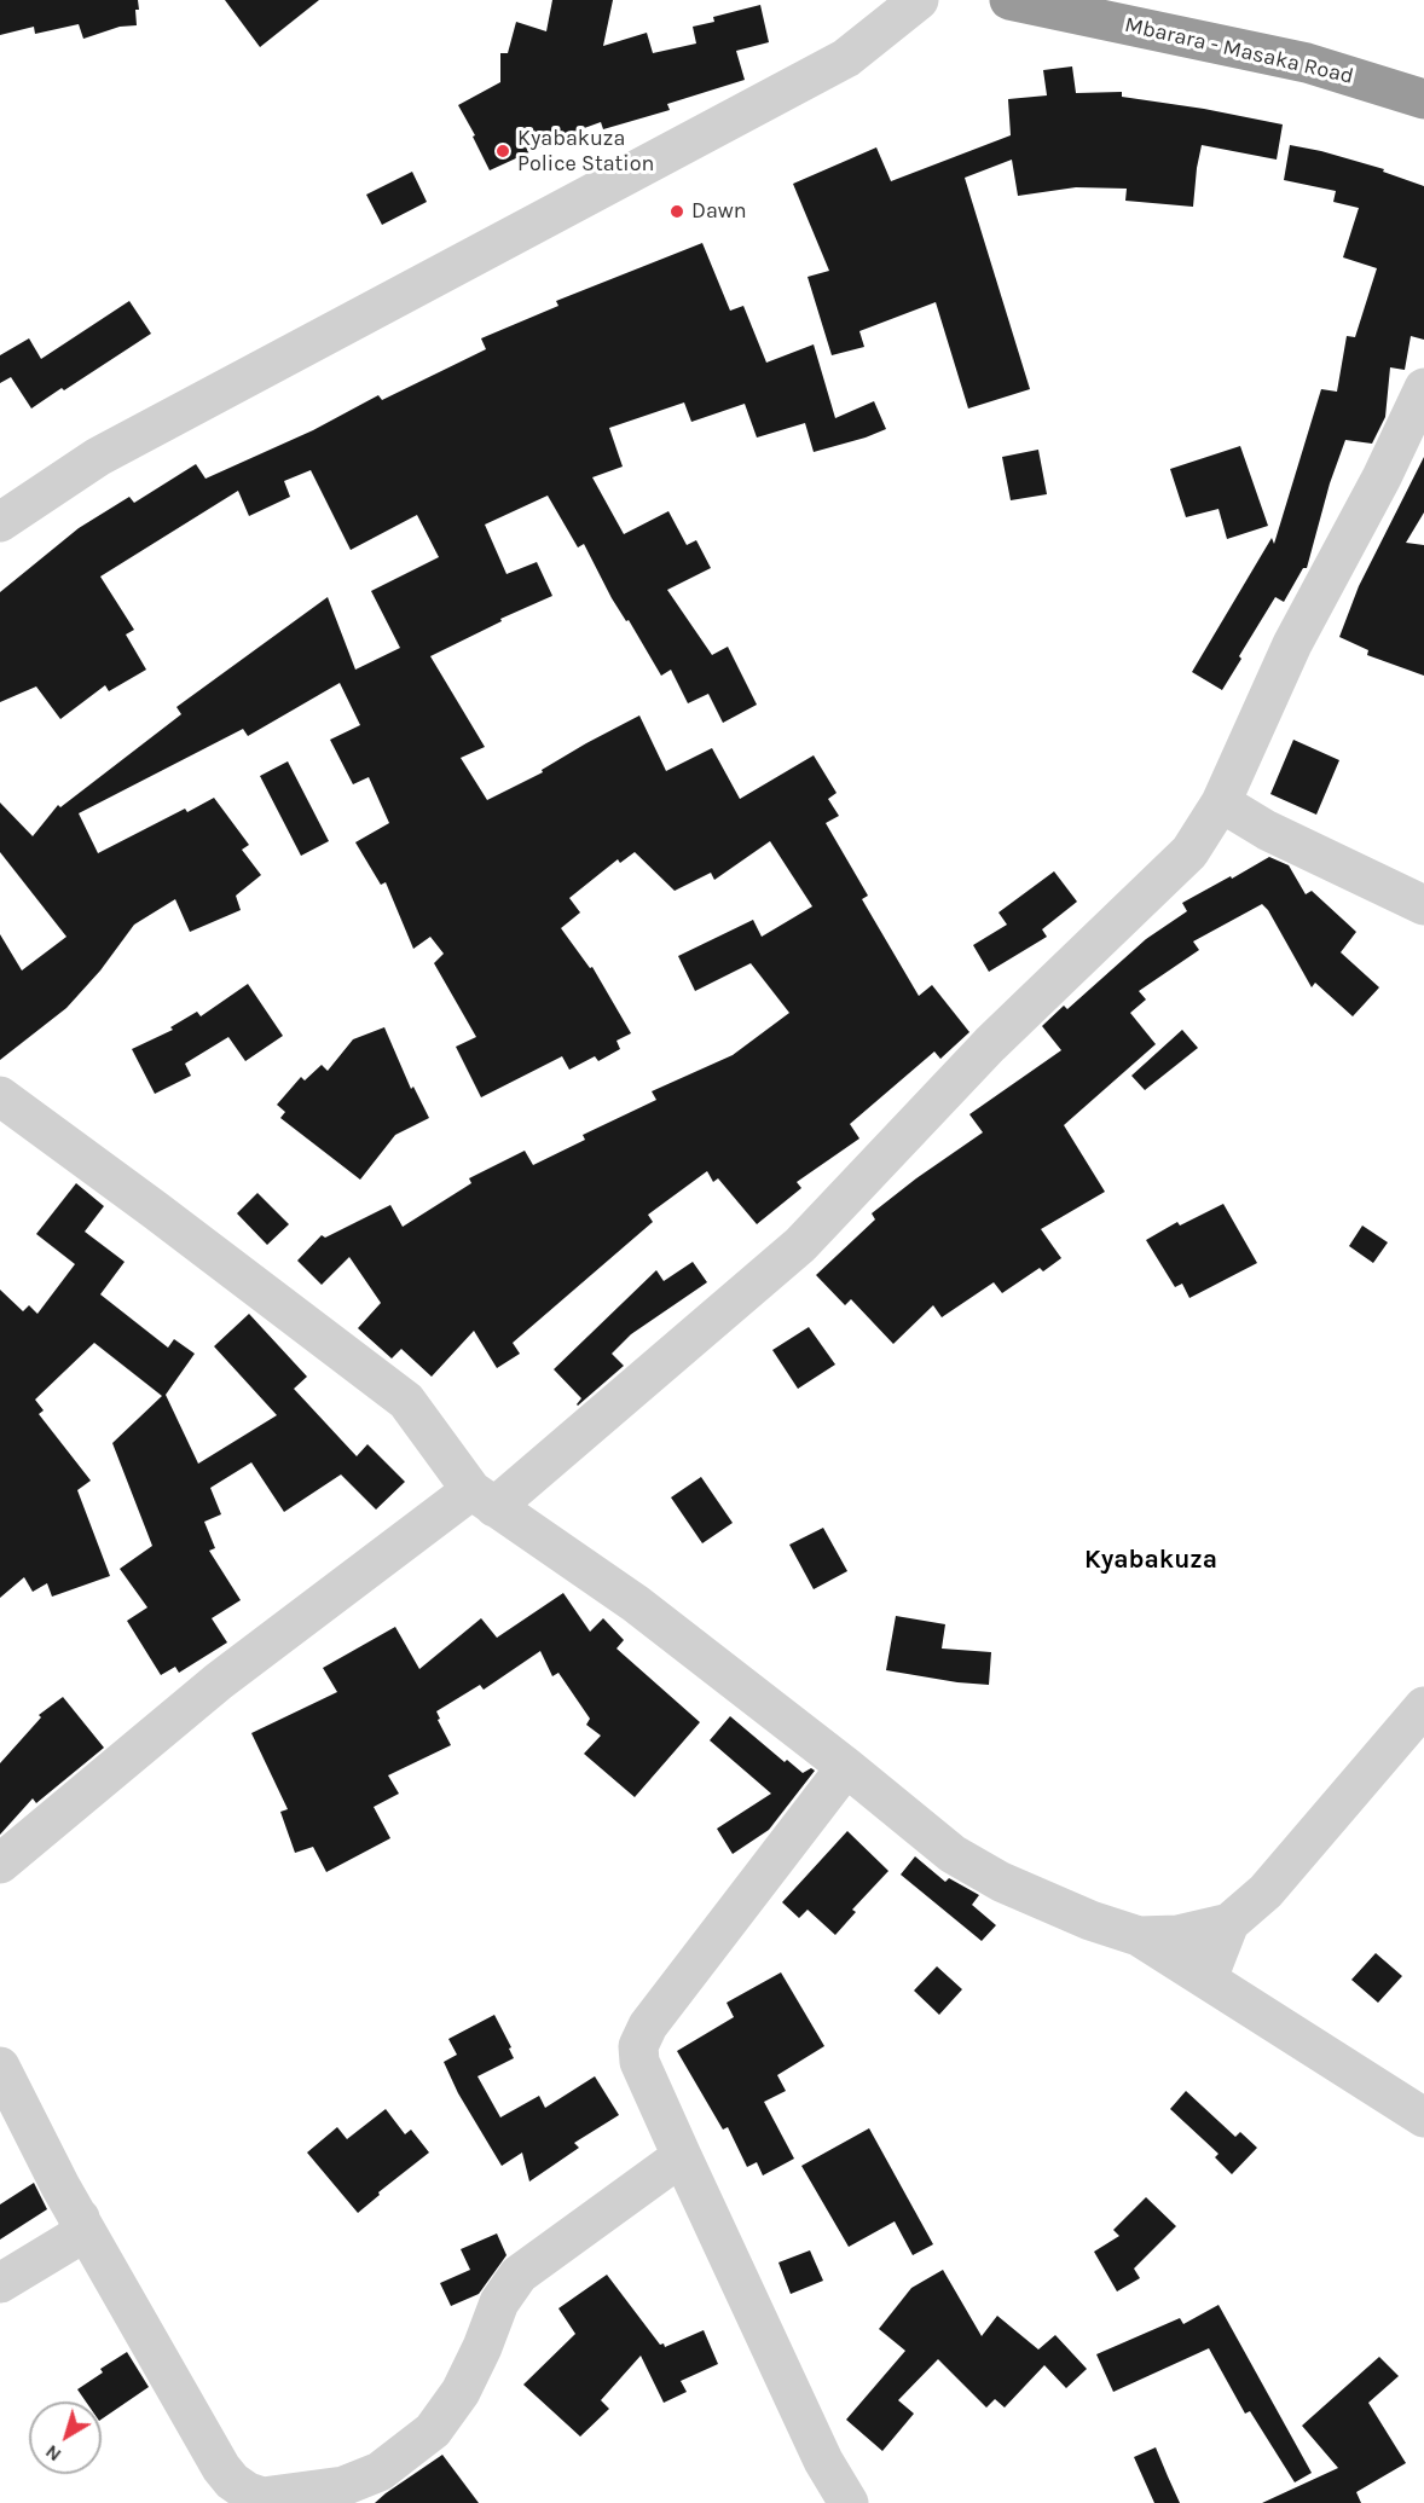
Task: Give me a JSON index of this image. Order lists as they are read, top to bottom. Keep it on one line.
{"streets":{"highway":["Mbarara - Masaka Road"]},"districts":["Kyabakuza"],"places":["Kyabakuza Police Station","Dawn"],"north":"bottom left"}
